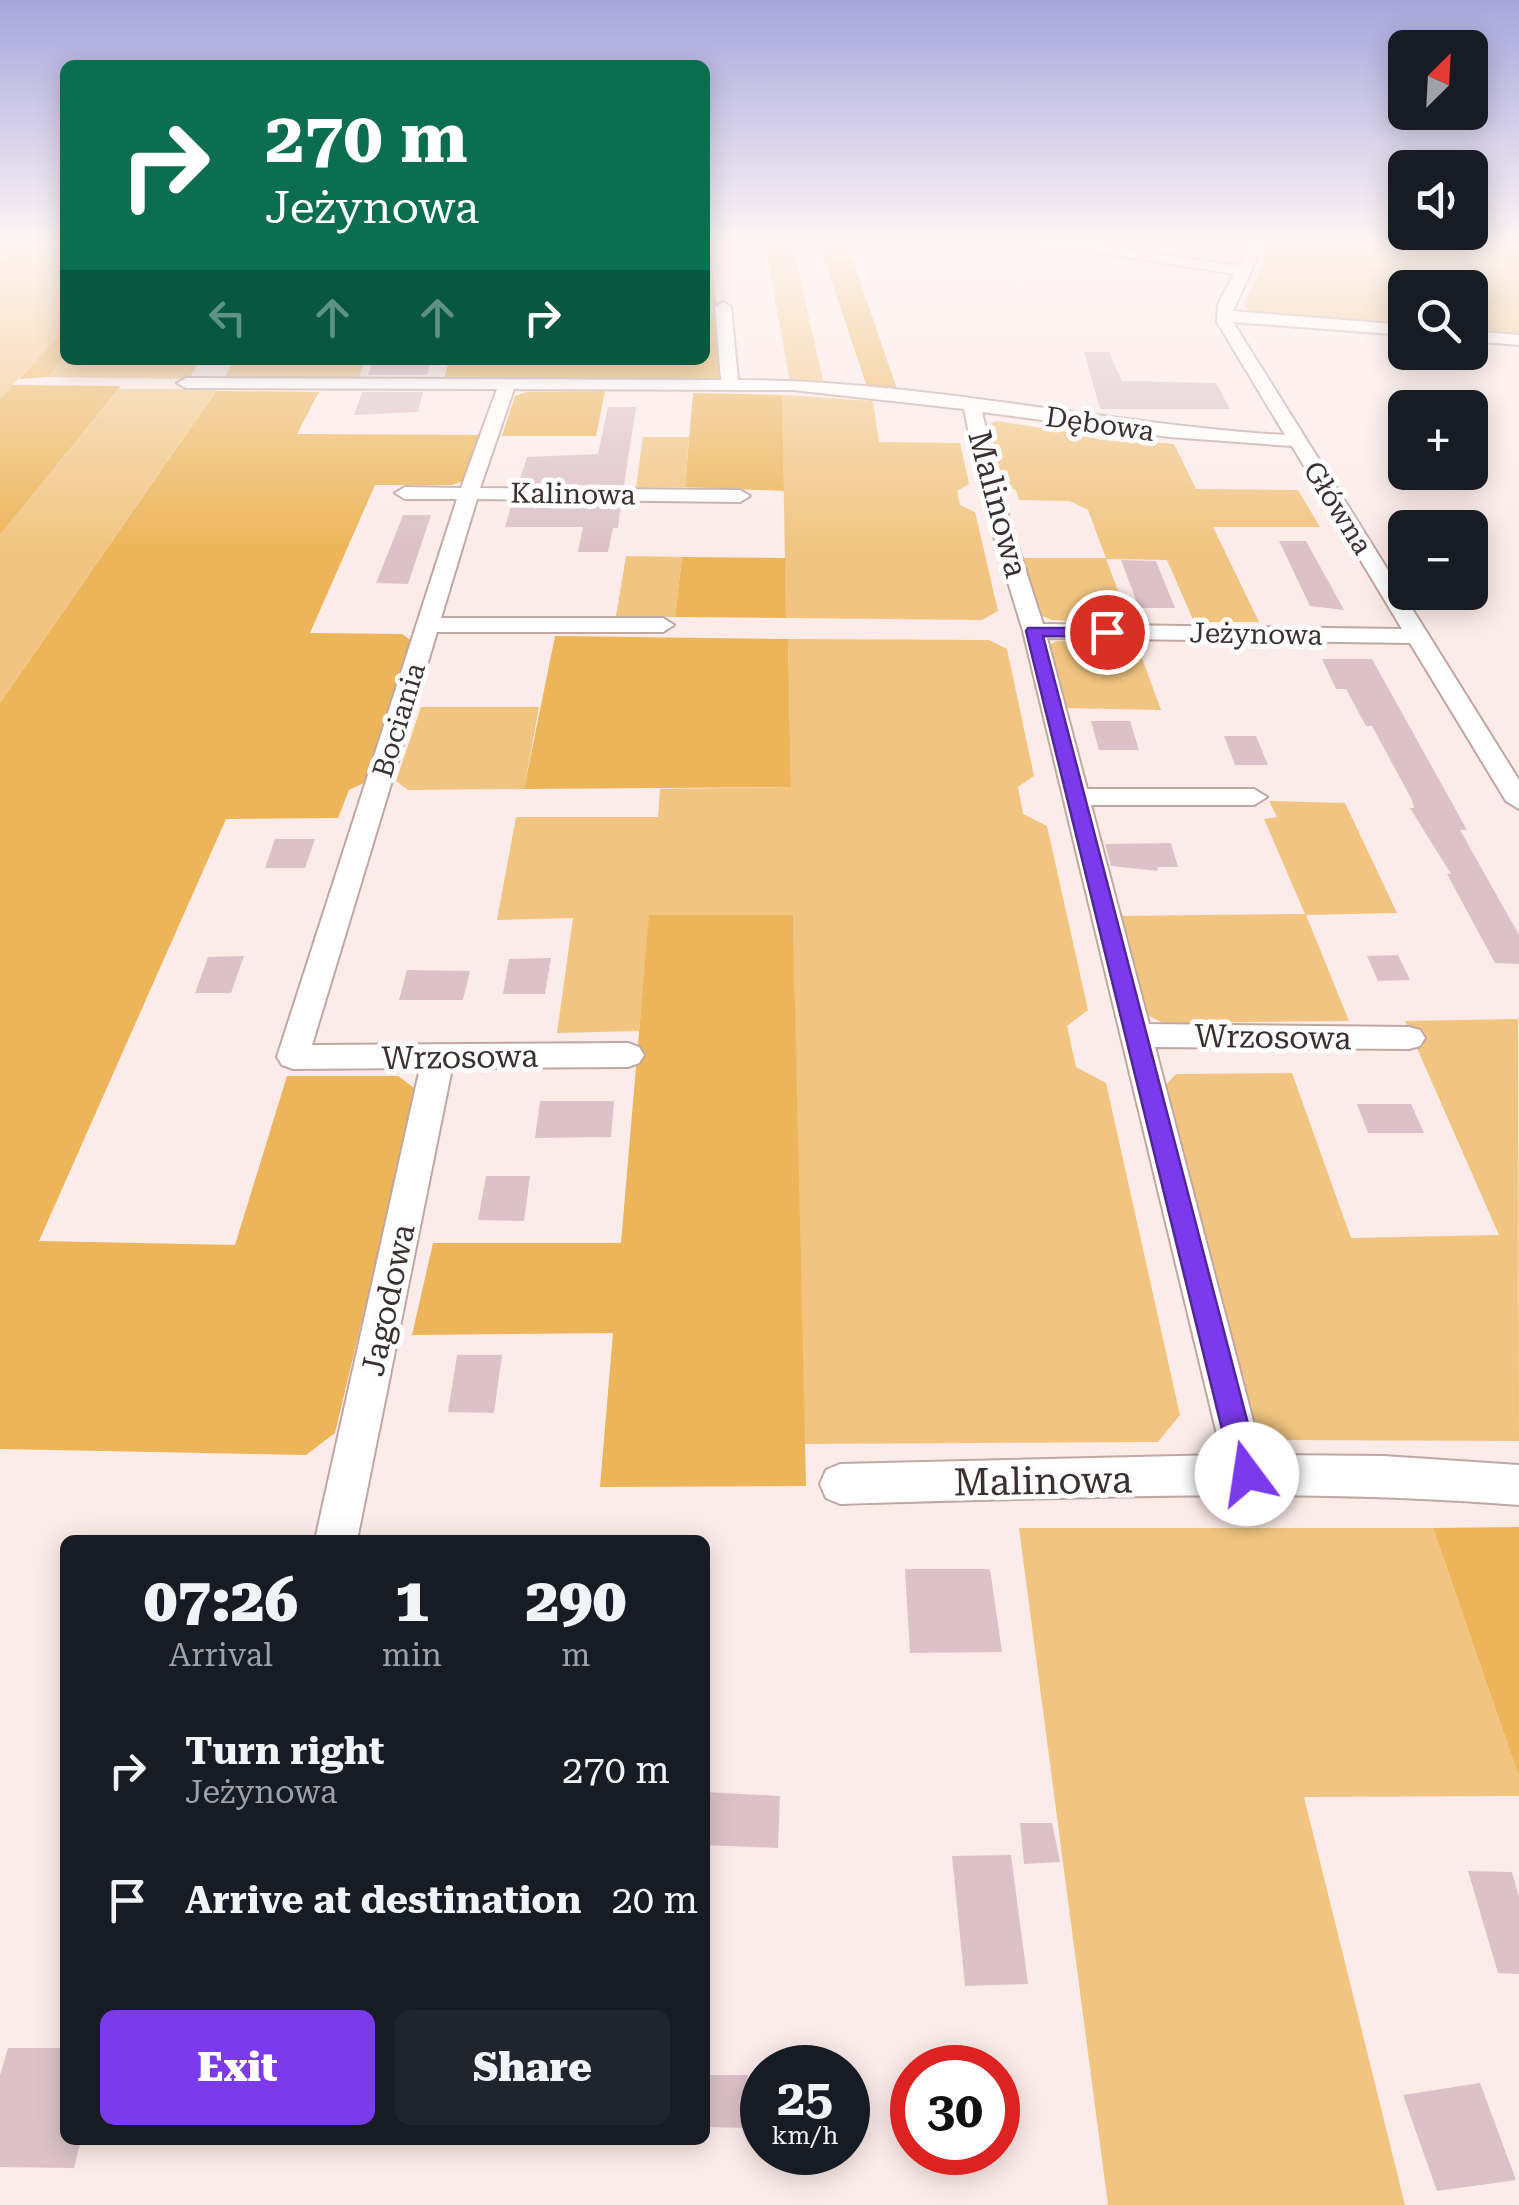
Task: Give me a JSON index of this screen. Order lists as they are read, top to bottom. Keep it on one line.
{"streets":{"street":["Dębowa","Kalinowa","Malinowa","Główna","Jeżynowa","Bociania","Wrzosowa","Jagodowa"]},"crossings":[["Dębowa","Malinowa"],["Dębowa","Główna"],["Dębowa","Bociania"],["Kalinowa","Bociania"],["Malinowa","Jeżynowa"],["Malinowa","Wrzosowa"],["Główna","Jeżynowa"],["Bociania","Wrzosowa"],["Wrzosowa","Jagodowa"]],"north":"top right","page":{"map_buttons":["+","−"],"turn":["270 m","Jeżynowa"],"eta":["07:26","Arrival","1","min","290","m"],"list":[{"name":"Turn right","note":"Jeżynowa","value":"270 m"},{"name":"Arrive at destination","value":"20 m"}],"buttons":["Exit","Share"],"speed":"25 km/h","limit":"30"}}
